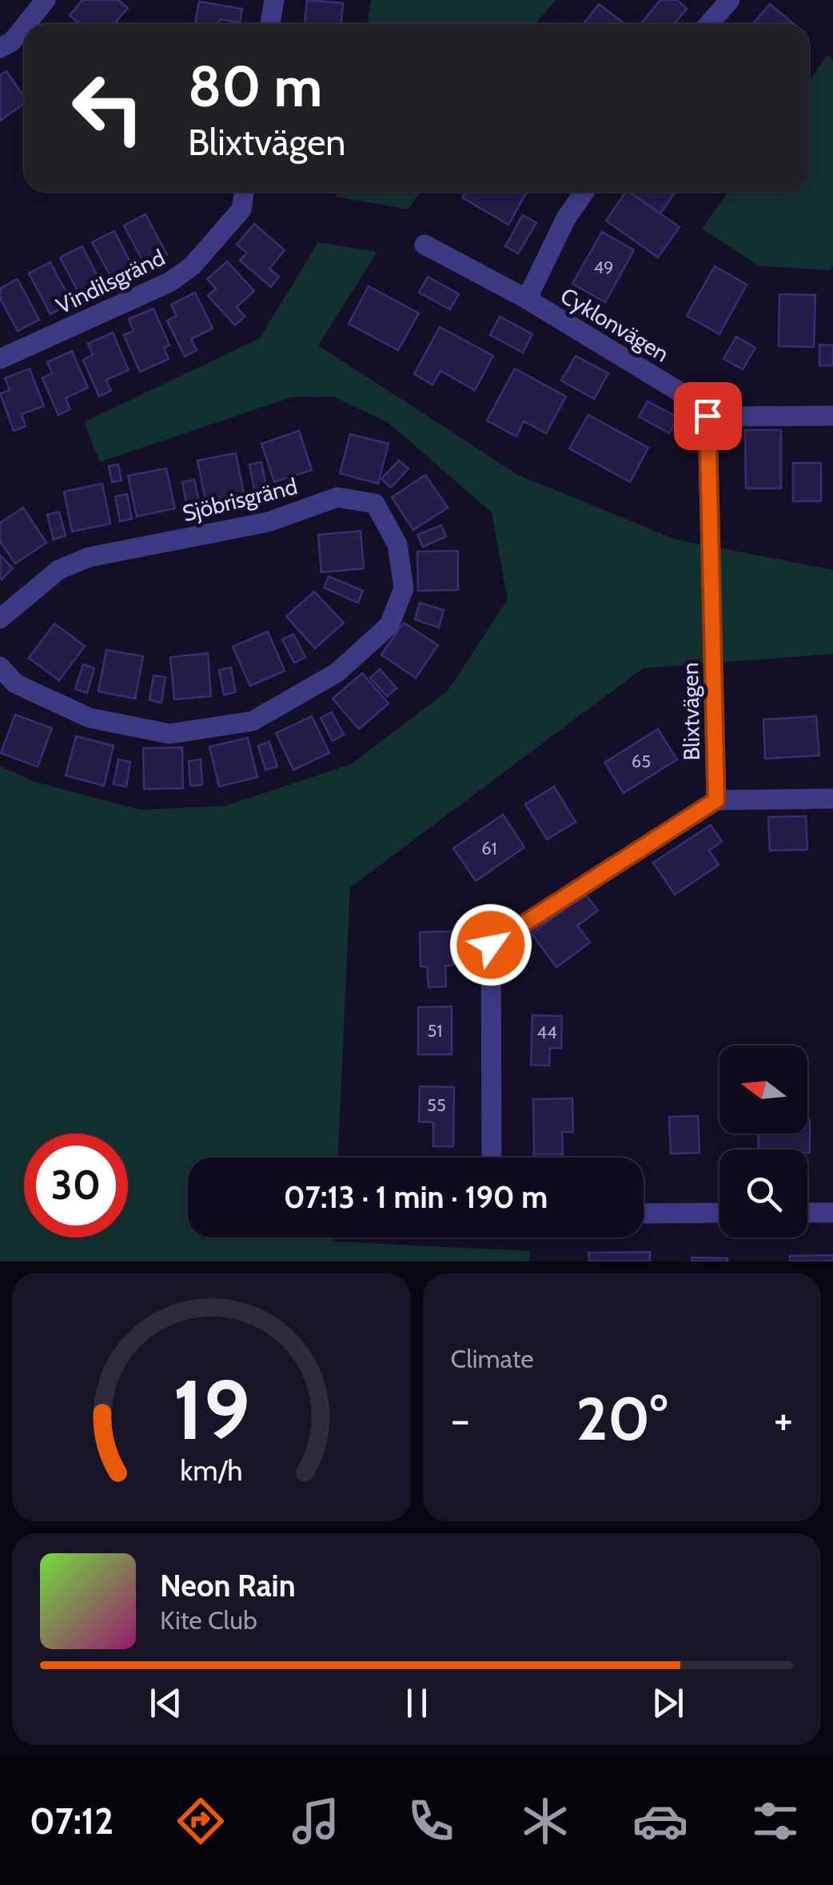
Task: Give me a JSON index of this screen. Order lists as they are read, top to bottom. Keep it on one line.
{"streets":{"street":["Vindilsgränd","Cyklonvägen","Sjöbrisgränd","Blixtvägen"]},"crossings":[["Cyklonvägen","Blixtvägen"]],"house_numbers":["49","65","61","51","44","55"],"north":"left","page":{"turn":["80 m","Blixtvägen"],"limit":"30","trip":"07:13 · 1 min · 190 m","tile":"Climate","heat":["−","20°","+"],"song":["Neon Rain","Kite Club"],"tabs":"07:12","gauge":["19","km/h"]}}
